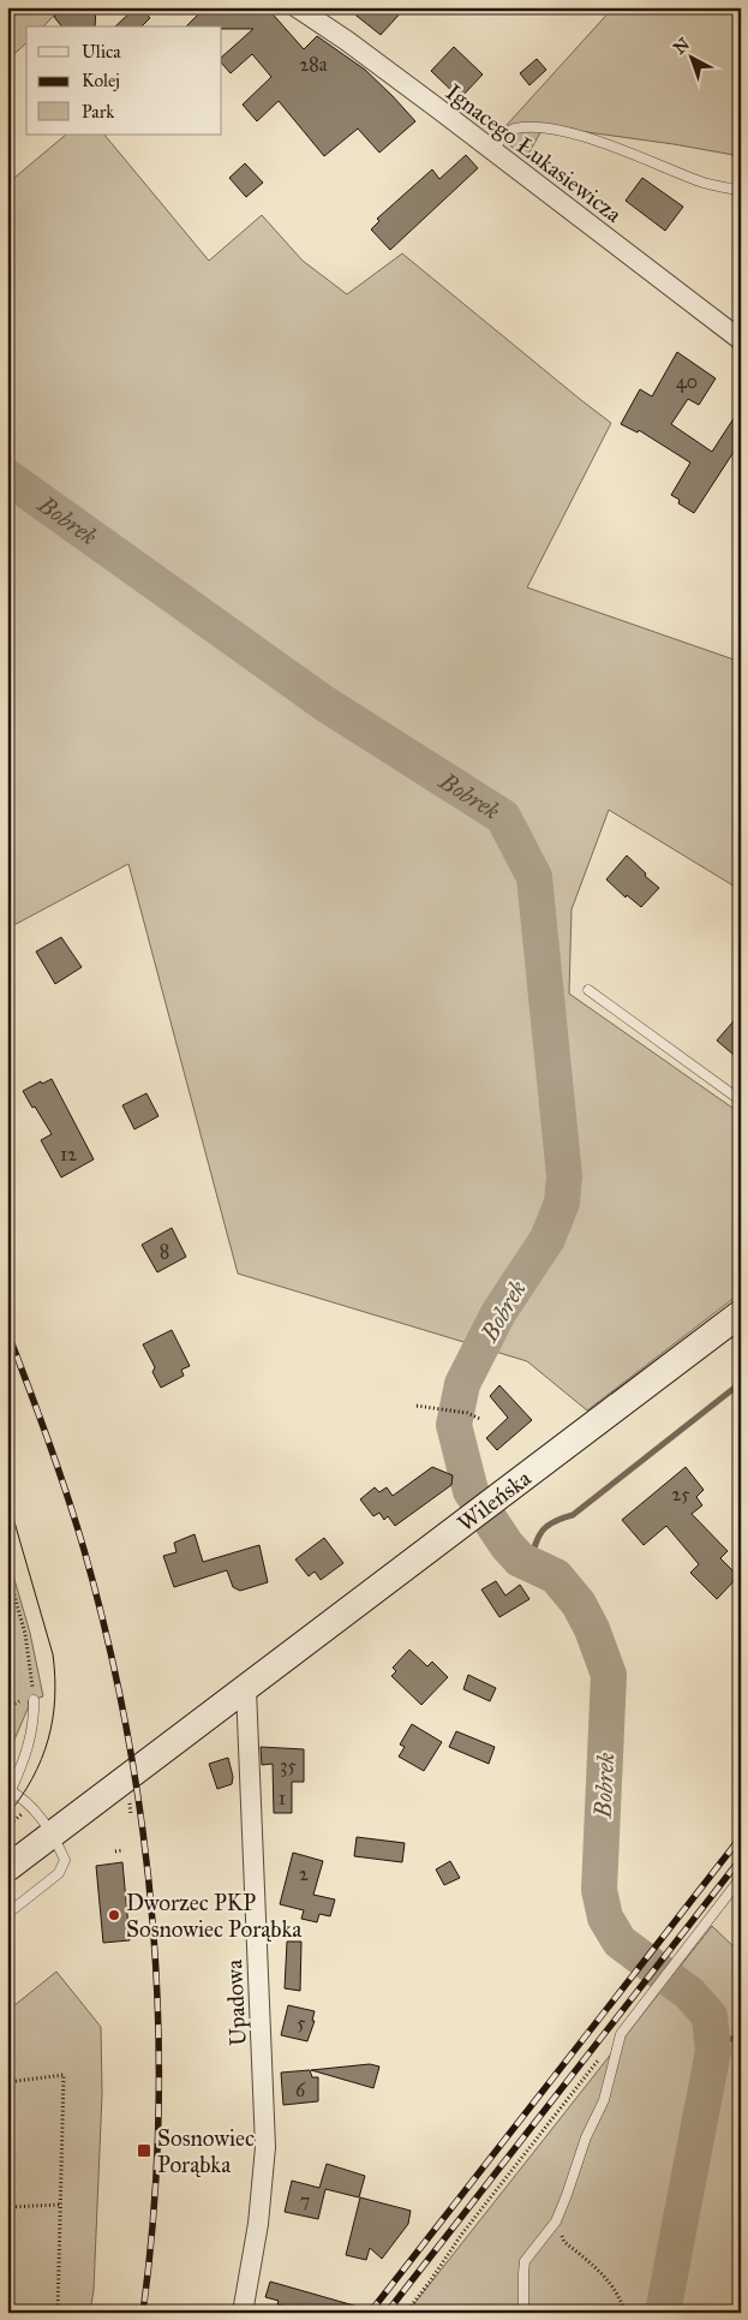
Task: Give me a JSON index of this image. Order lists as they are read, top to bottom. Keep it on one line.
{"streets":{"street":["Ignacego Łukasiewicza","Wileńska","Upadowa"]},"crossings":[["Wileńska","Upadowa"]],"water":["Bobrek"],"places":{"other":["Dworzec PKP Sosnowiec Porąbka"],"transit":["Sosnowiec Porąbka"]},"house_numbers":["28a","40","12","8","25","35","1","2","5","6","7"],"legend":["Ulica","Kolej","Park"],"north":"top left"}
